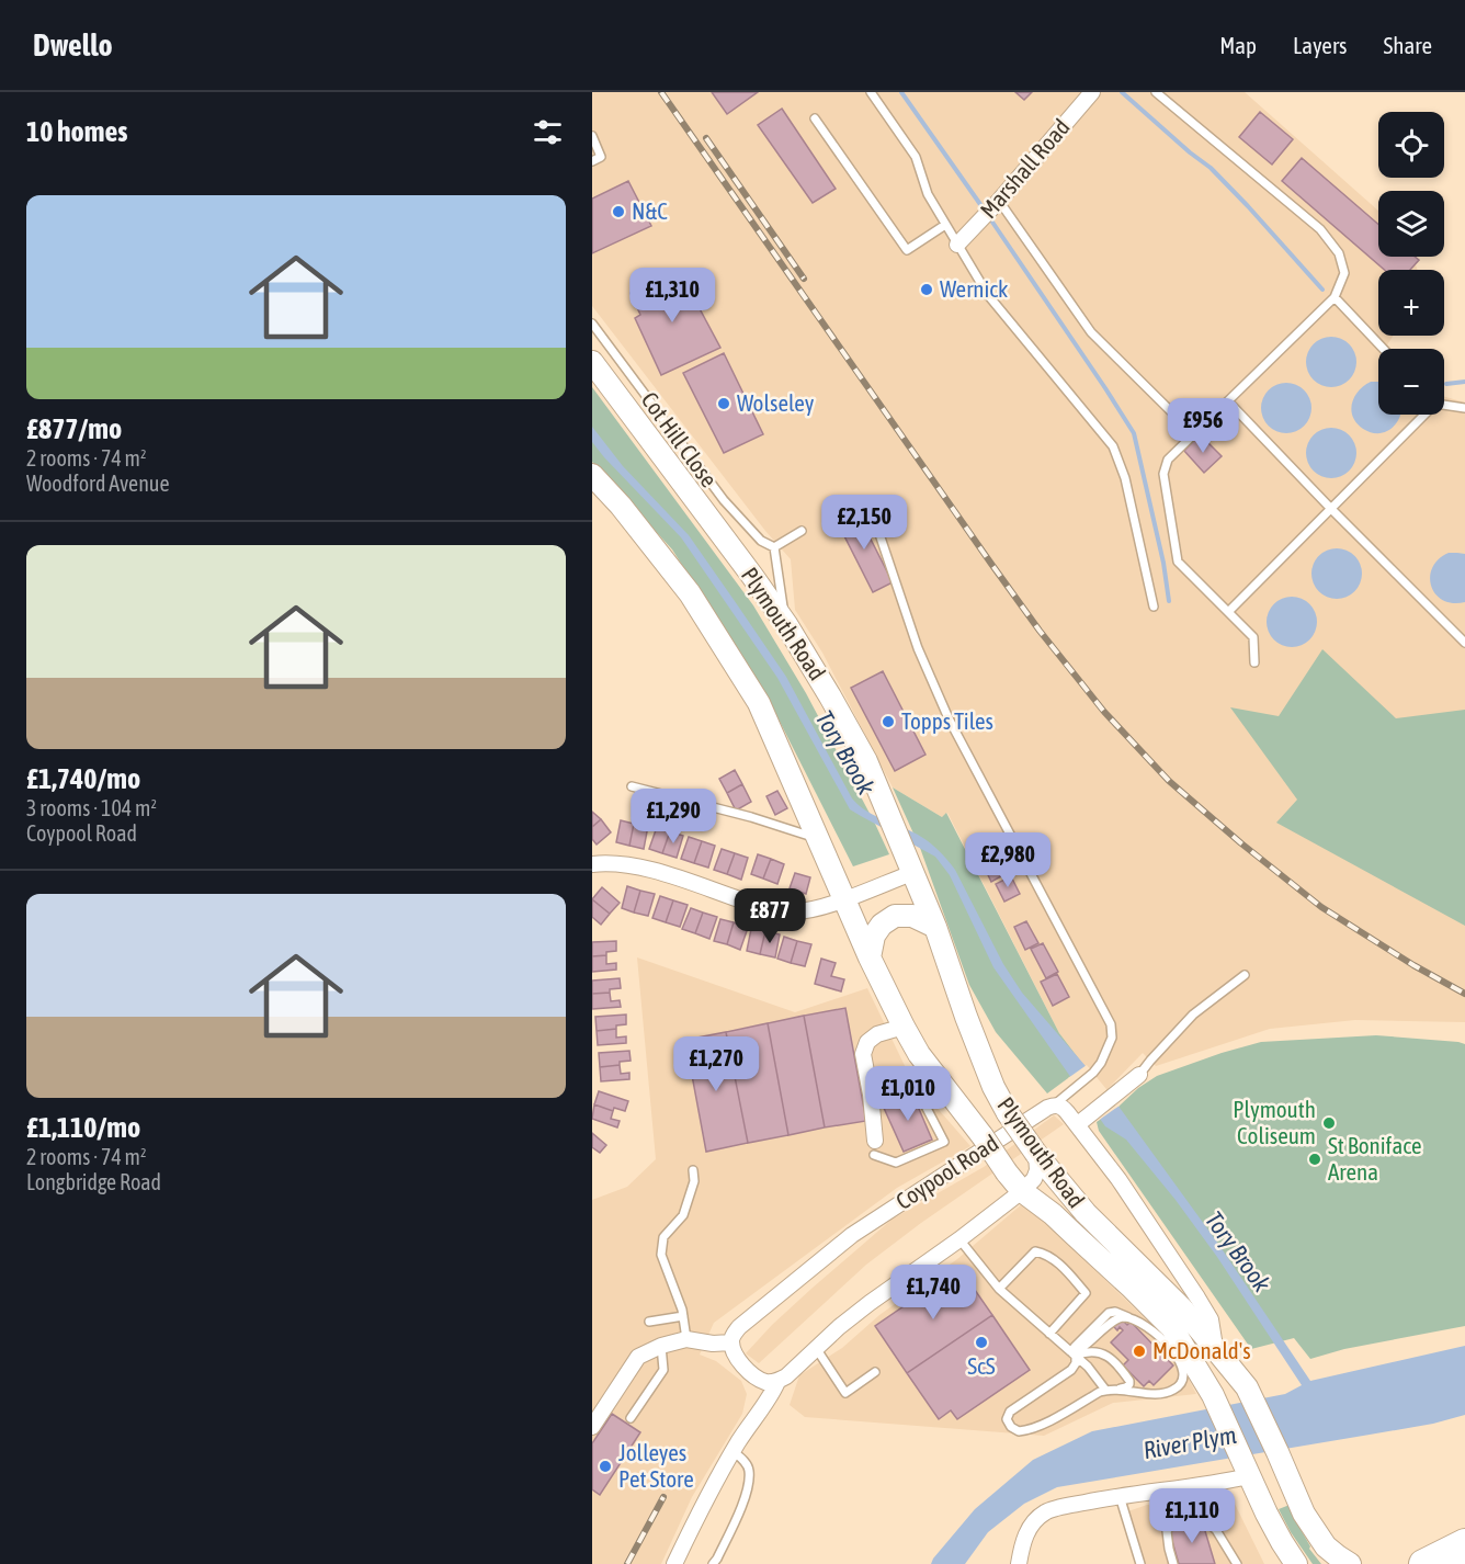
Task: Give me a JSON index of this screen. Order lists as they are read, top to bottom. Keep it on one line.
{"streets":{"main road":["Plymouth Road"],"street":["Marshall Road","Coypool Road"],"lane":["Cot Hill Close"]},"crossings":[["Plymouth Road","Coypool Road"]],"water":["Tory Brook","River Plym"],"places":["N&C","Wernick","Wolseley","Topps Tiles","Plymouth Coliseum","St Boniface Arena","ScS","McDonald's","Jolleyes Pet Store"],"page":{"header":"Dwello","nav":["Map","Layers","Share"],"heading":"10 homes","map_buttons":["+","−"],"list":[{"name":"£877/mo","note":"2 rooms · 74 m² · Woodford Avenue"},{"name":"£1,740/mo","note":"3 rooms · 104 m² · Coypool Road"},{"name":"£1,110/mo","note":"2 rooms · 74 m² · Longbridge Road"}],"price":["£1,310","£956","£2,150","£1,290","£2,980","£877","£1,270","£1,010","£1,740","£1,110"]}}
